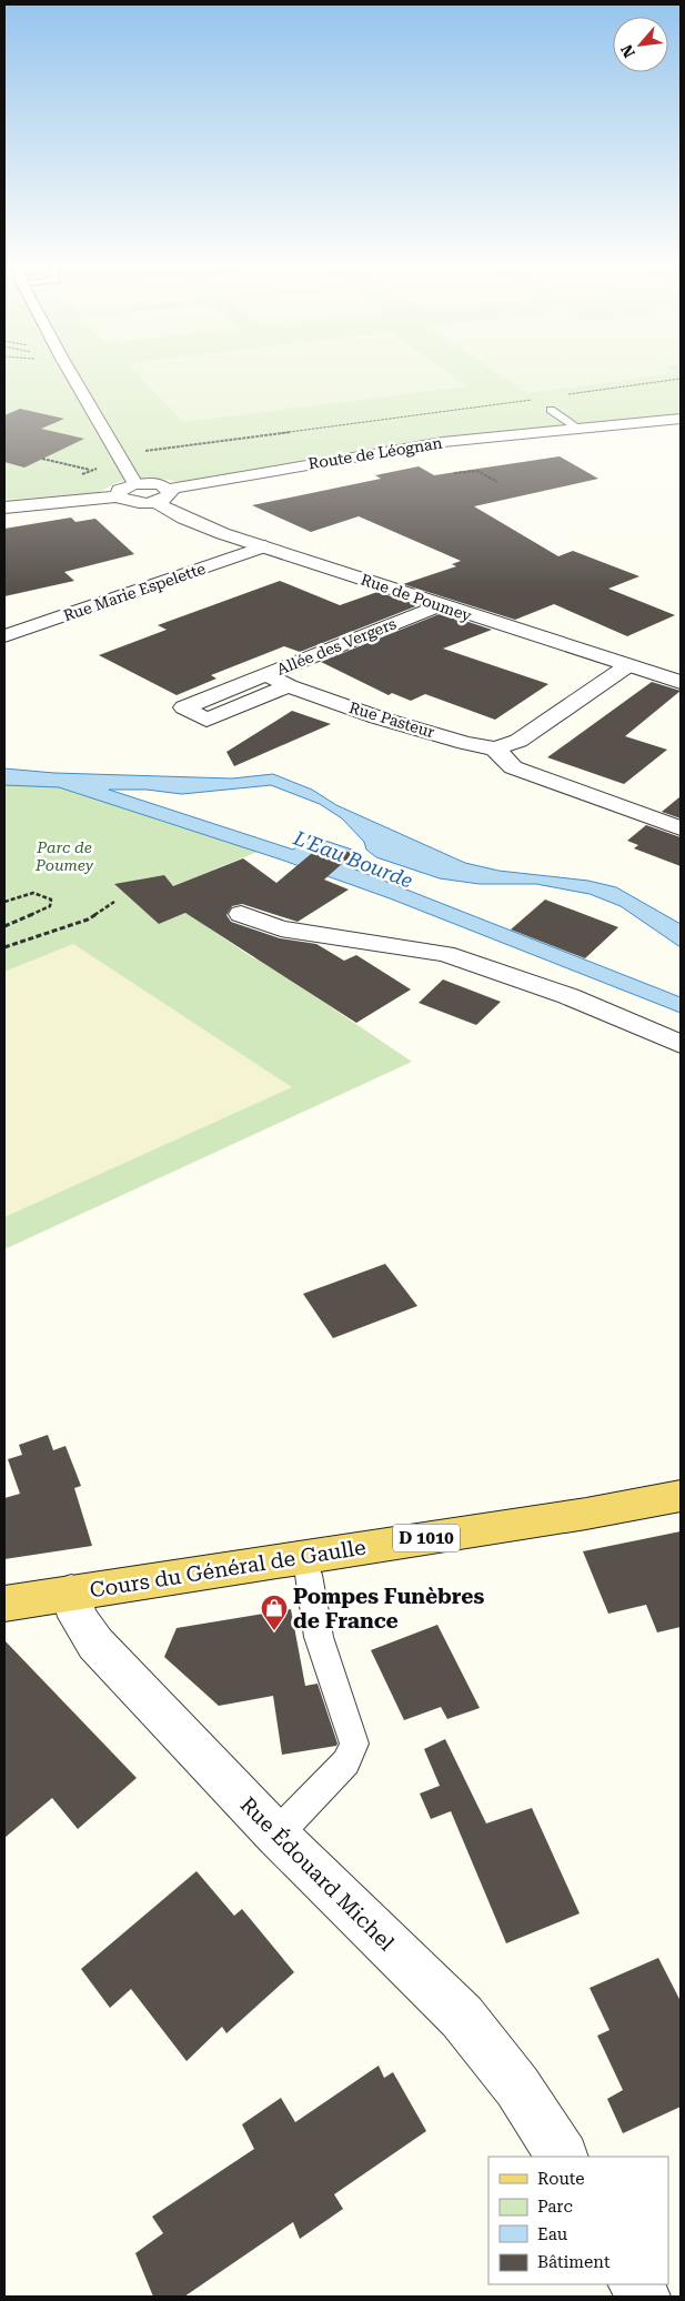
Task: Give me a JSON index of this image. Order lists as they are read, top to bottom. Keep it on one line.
{"streets":{"main road":["D 1010","Cours du Général de Gaulle"],"street":["Route de Léognan","Rue Marie Espelette","Rue de Poumey","Allée des Vergers","Rue Pasteur","Rue Édouard Michel"]},"crossings":[["Rue Marie Espelette","Rue de Poumey"],["Rue de Poumey","Allée des Vergers"],["Rue de Poumey","Rue Pasteur"],["Allée des Vergers","Rue Pasteur"],["Cours du Général de Gaulle","Rue Édouard Michel"]],"water":["L'Eau Bourde"],"parks":["Parc de Poumey"],"places":{"shop":["Pompes Funèbres de France"]},"legend":["Route","Parc","Eau","Bâtiment"],"north":"bottom left"}
